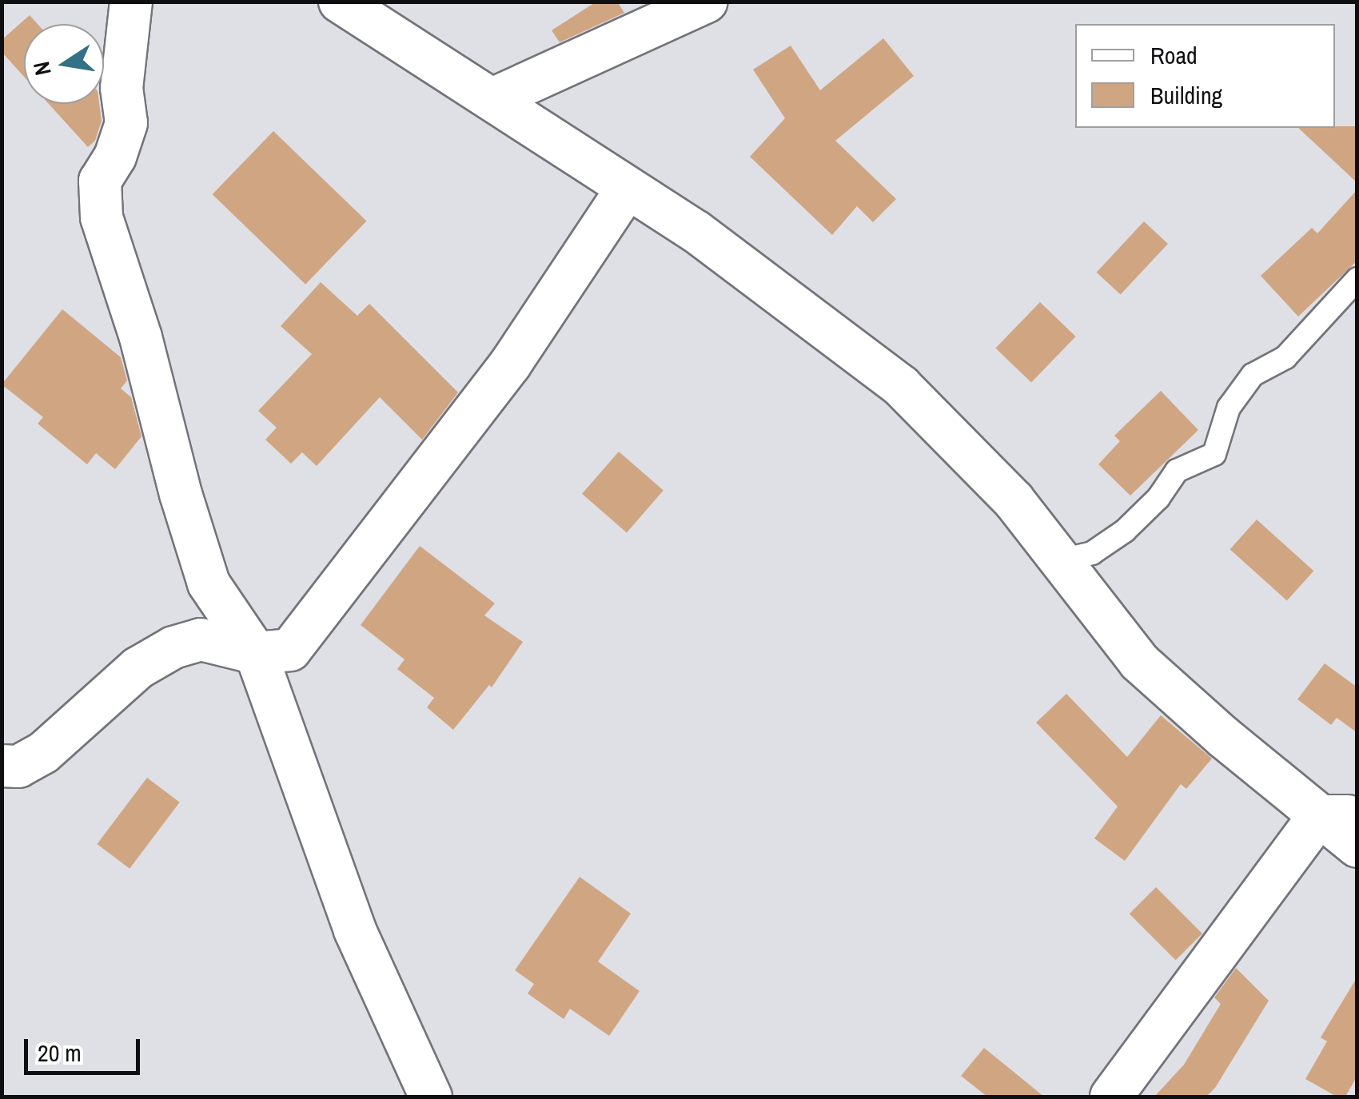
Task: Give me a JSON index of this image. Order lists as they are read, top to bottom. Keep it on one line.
{"legend":["Road","Building"],"scale_bar":"20 m","north":"left"}
